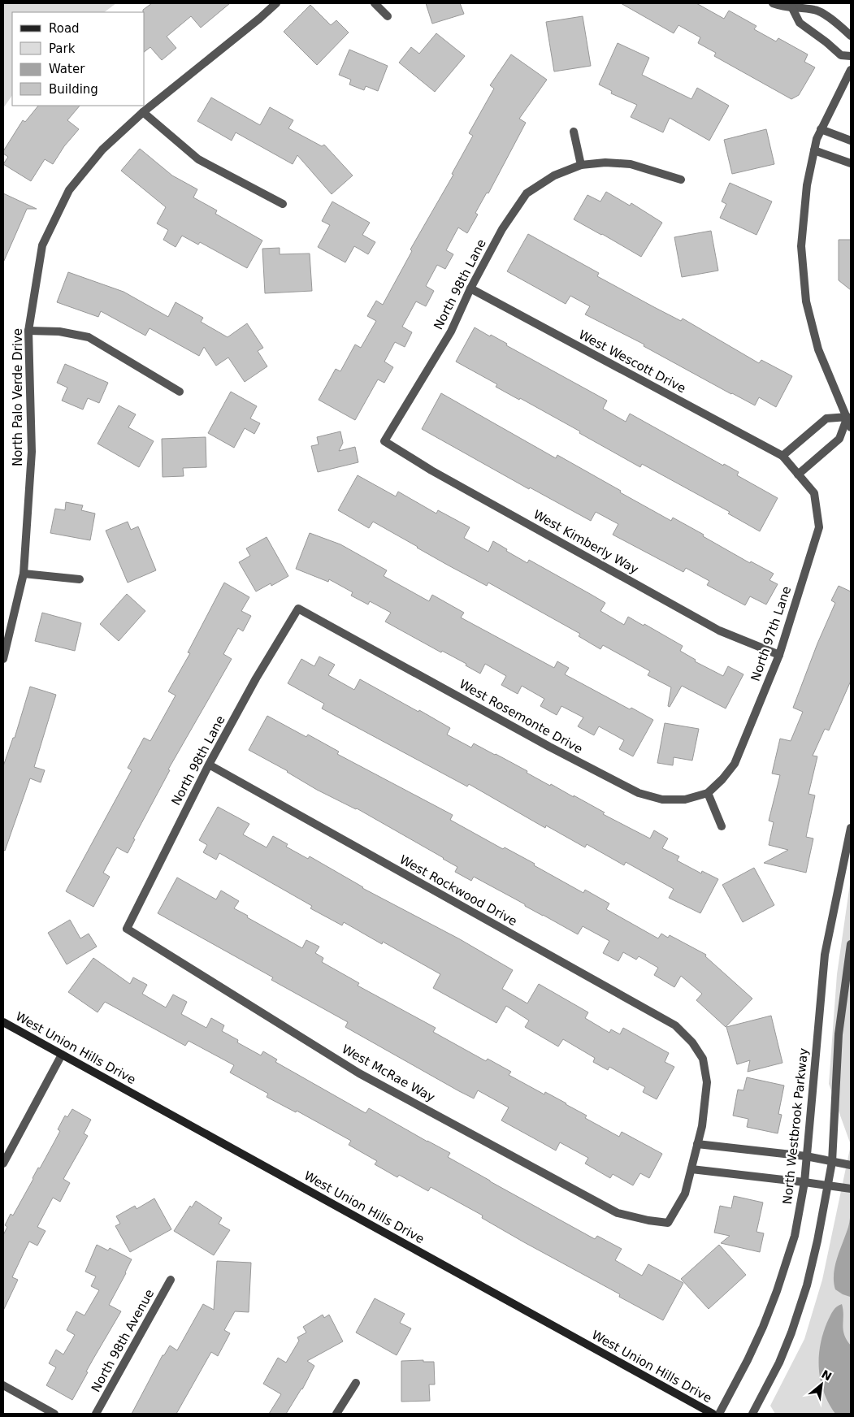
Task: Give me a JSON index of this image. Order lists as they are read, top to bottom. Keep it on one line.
{"streets":{"main road":["West Union Hills Drive"],"street":["North 98th Lane","West Wescott Drive","North Palo Verde Drive","West Kimberly Way","North 97th Lane","West Rosemonte Drive","West Rockwood Drive","West McRae Way","North Westbrook Parkway","North 98th Avenue"]},"crossings":[["North 98th Lane","West Wescott Drive"],["North 98th Lane","West Kimberly Way"],["North 98th Lane","West Rosemonte Drive"],["North 98th Lane","West Rockwood Drive"],["North 98th Lane","West McRae Way"],["West Wescott Drive","North 97th Lane"],["West Kimberly Way","North 97th Lane"],["North 97th Lane","West Rosemonte Drive"]],"legend":["Road","Park","Water","Building"],"north":"top right"}
